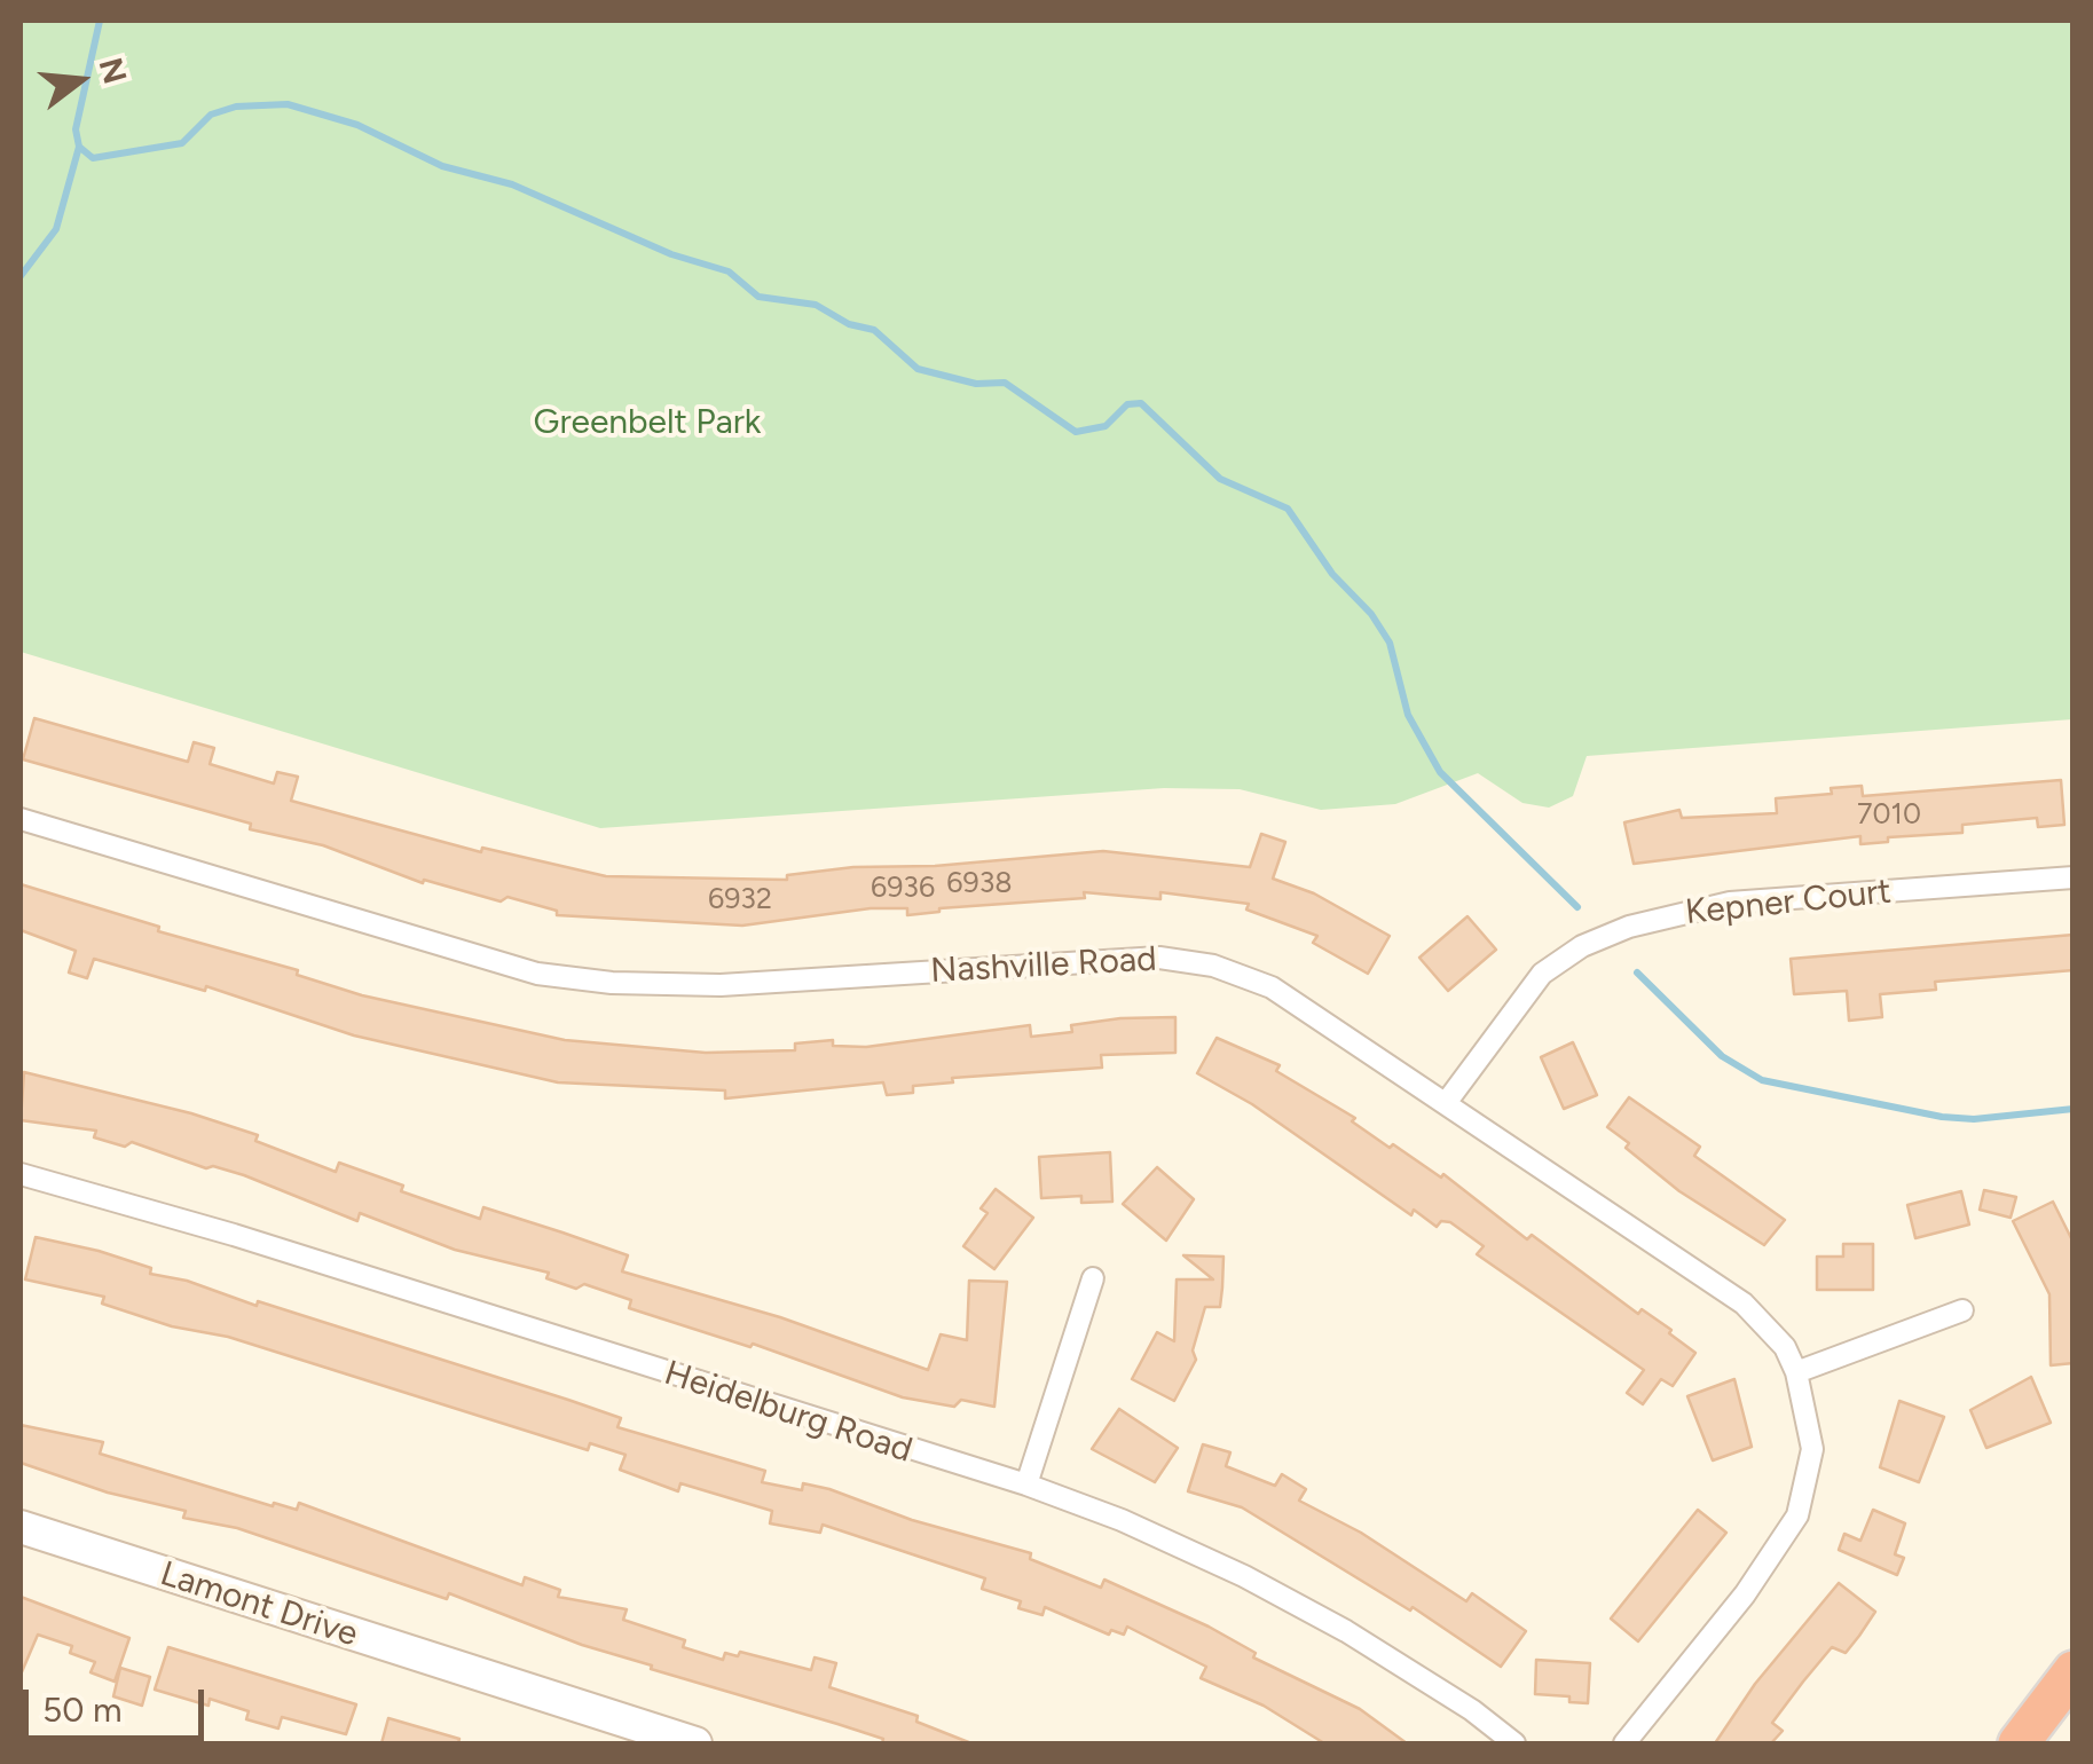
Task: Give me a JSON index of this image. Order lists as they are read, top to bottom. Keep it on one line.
{"streets":{"street":["Kepner Court","Nashville Road","Heidelburg Road","Lamont Drive"]},"crossings":[["Kepner Court","Nashville Road"]],"parks":["Greenbelt Park"],"house_numbers":["7010","6938","6936","6932"],"scale_bar":"50 m","north":"right"}
